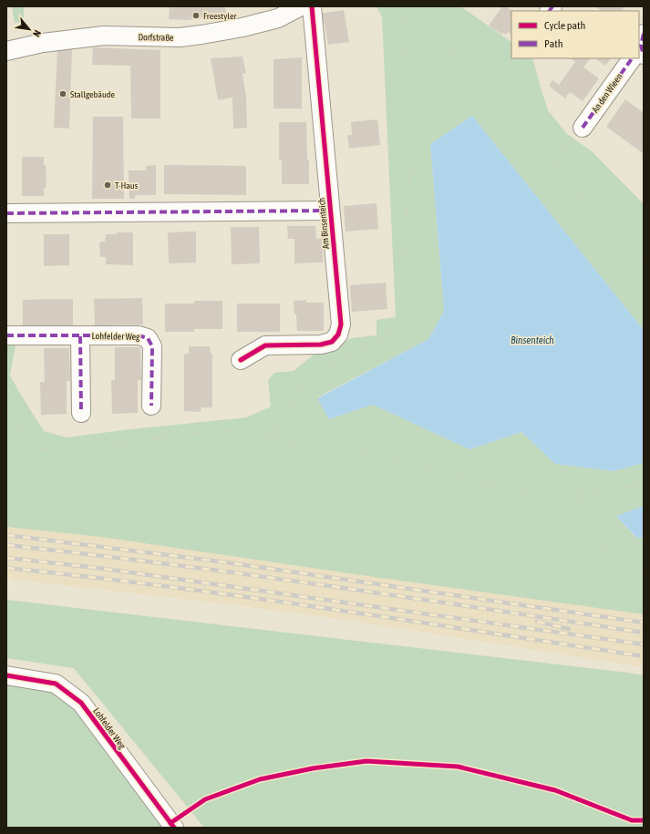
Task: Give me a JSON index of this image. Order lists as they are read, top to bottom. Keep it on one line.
{"streets":{"street":["Dorfstraße","An den Wieen","Am Binsenteich","Lohfelder Weg"]},"water":["Binsenteich"],"places":["Freestyler","Stallgebäude","T-Haus"],"legend":["Cycle path","Path"],"north":"bottom right"}
